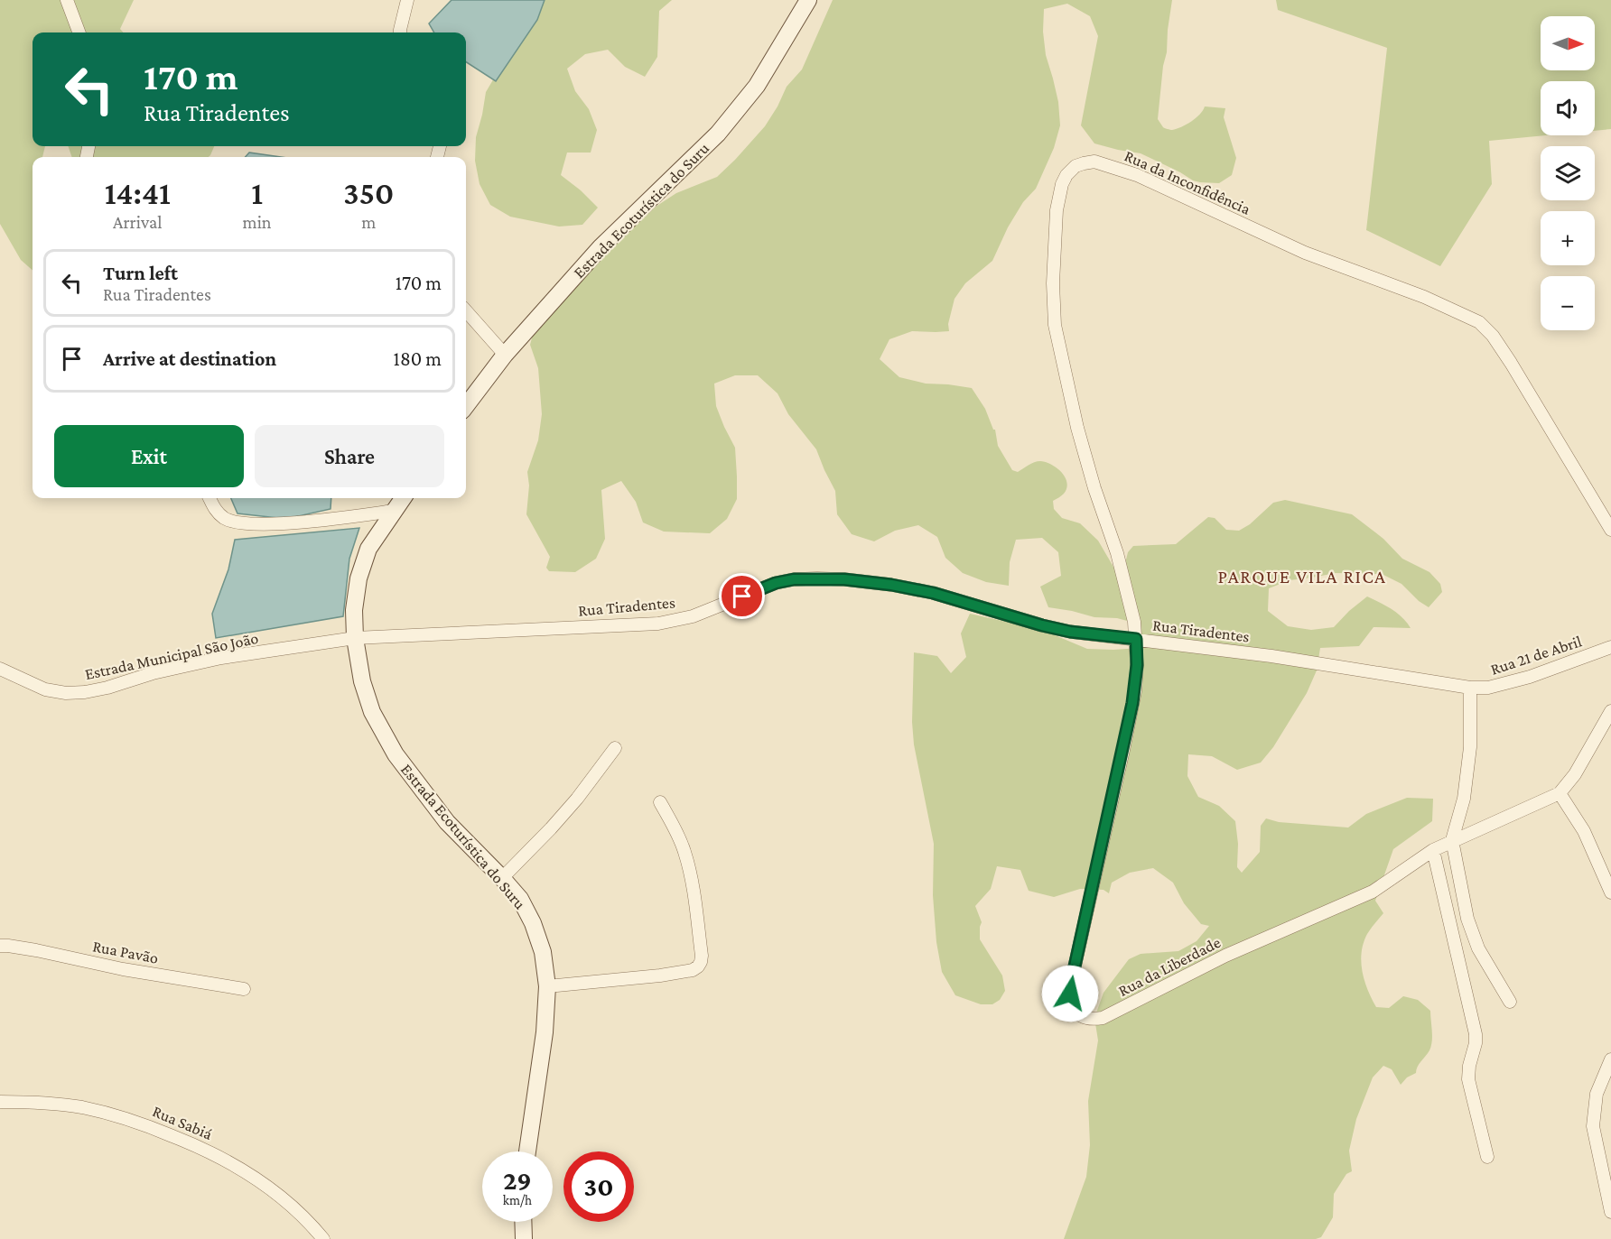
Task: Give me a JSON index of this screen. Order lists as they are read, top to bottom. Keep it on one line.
{"streets":{"main road":["Estrada Ecoturística do Suru"],"street":["Rua da Inconfidência","Rua Tiradentes","Rua 21 de Abril","Estrada Municipal São João","Rua Pavão","Rua da Liberdade","Rua Sabiá"]},"crossings":[["Rua da Inconfidência","Rua Tiradentes"],["Rua da Inconfidência","Rua da Liberdade"],["Estrada Ecoturística do Suru","Rua Tiradentes"],["Estrada Ecoturística do Suru","Estrada Municipal São João"],["Rua Tiradentes","Rua 21 de Abril"],["Rua Tiradentes","Estrada Municipal São João"],["Rua Tiradentes","Rua da Liberdade"]],"districts":["PARQUE VILA RICA"],"north":"right","page":{"map_buttons":["+","−"],"turn":["170 m","Rua Tiradentes"],"eta":["14:41","Arrival","1","min","350","m"],"list":[{"name":"Turn left","note":"Rua Tiradentes","value":"170 m"},{"name":"Arrive at destination","value":"180 m"}],"buttons":["Exit","Share"],"speed":"29 km/h","limit":"30"}}
